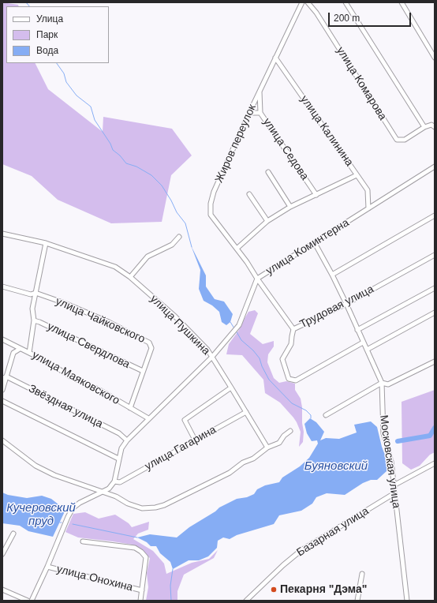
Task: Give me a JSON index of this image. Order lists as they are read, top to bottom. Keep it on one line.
{"streets":{"street":["улица Комарова","улица Калинина","Жиров переулок","улица Седова","улица Коминтерна","Трудовая улица","улица Чайковского","улица Пушкина","улица Свердлова","улица Маяковского","Звёздная улица","улица Гагарина","Московская улица","Базарная улица","улица Онохина"]},"crossings":[["улица Калинина","Жиров переулок"],["улица Калинина","улица Коминтерна"],["Жиров переулок","улица Седова"],["Жиров переулок","улица Коминтерна"],["Жиров переулок","Трудовая улица"],["улица Коминтерна","Трудовая улица"],["улица Коминтерна","улица Пушкина"],["улица Коминтерна","Московская улица"],["Трудовая улица","Московская улица"],["улица Чайковского","улица Свердлова"],["улица Чайковского","улица Маяковского"],["улица Пушкина","улица Маяковского"],["улица Пушкина","Звёздная улица"],["улица Пушкина","улица Гагарина"],["Московская улица","Базарная улица"]],"water":["Буяновский","Кучеровский пруд"],"places":["Пекарня \"Дэма\""],"legend":["Улица","Парк","Вода"],"scale_bar":"200 m"}
